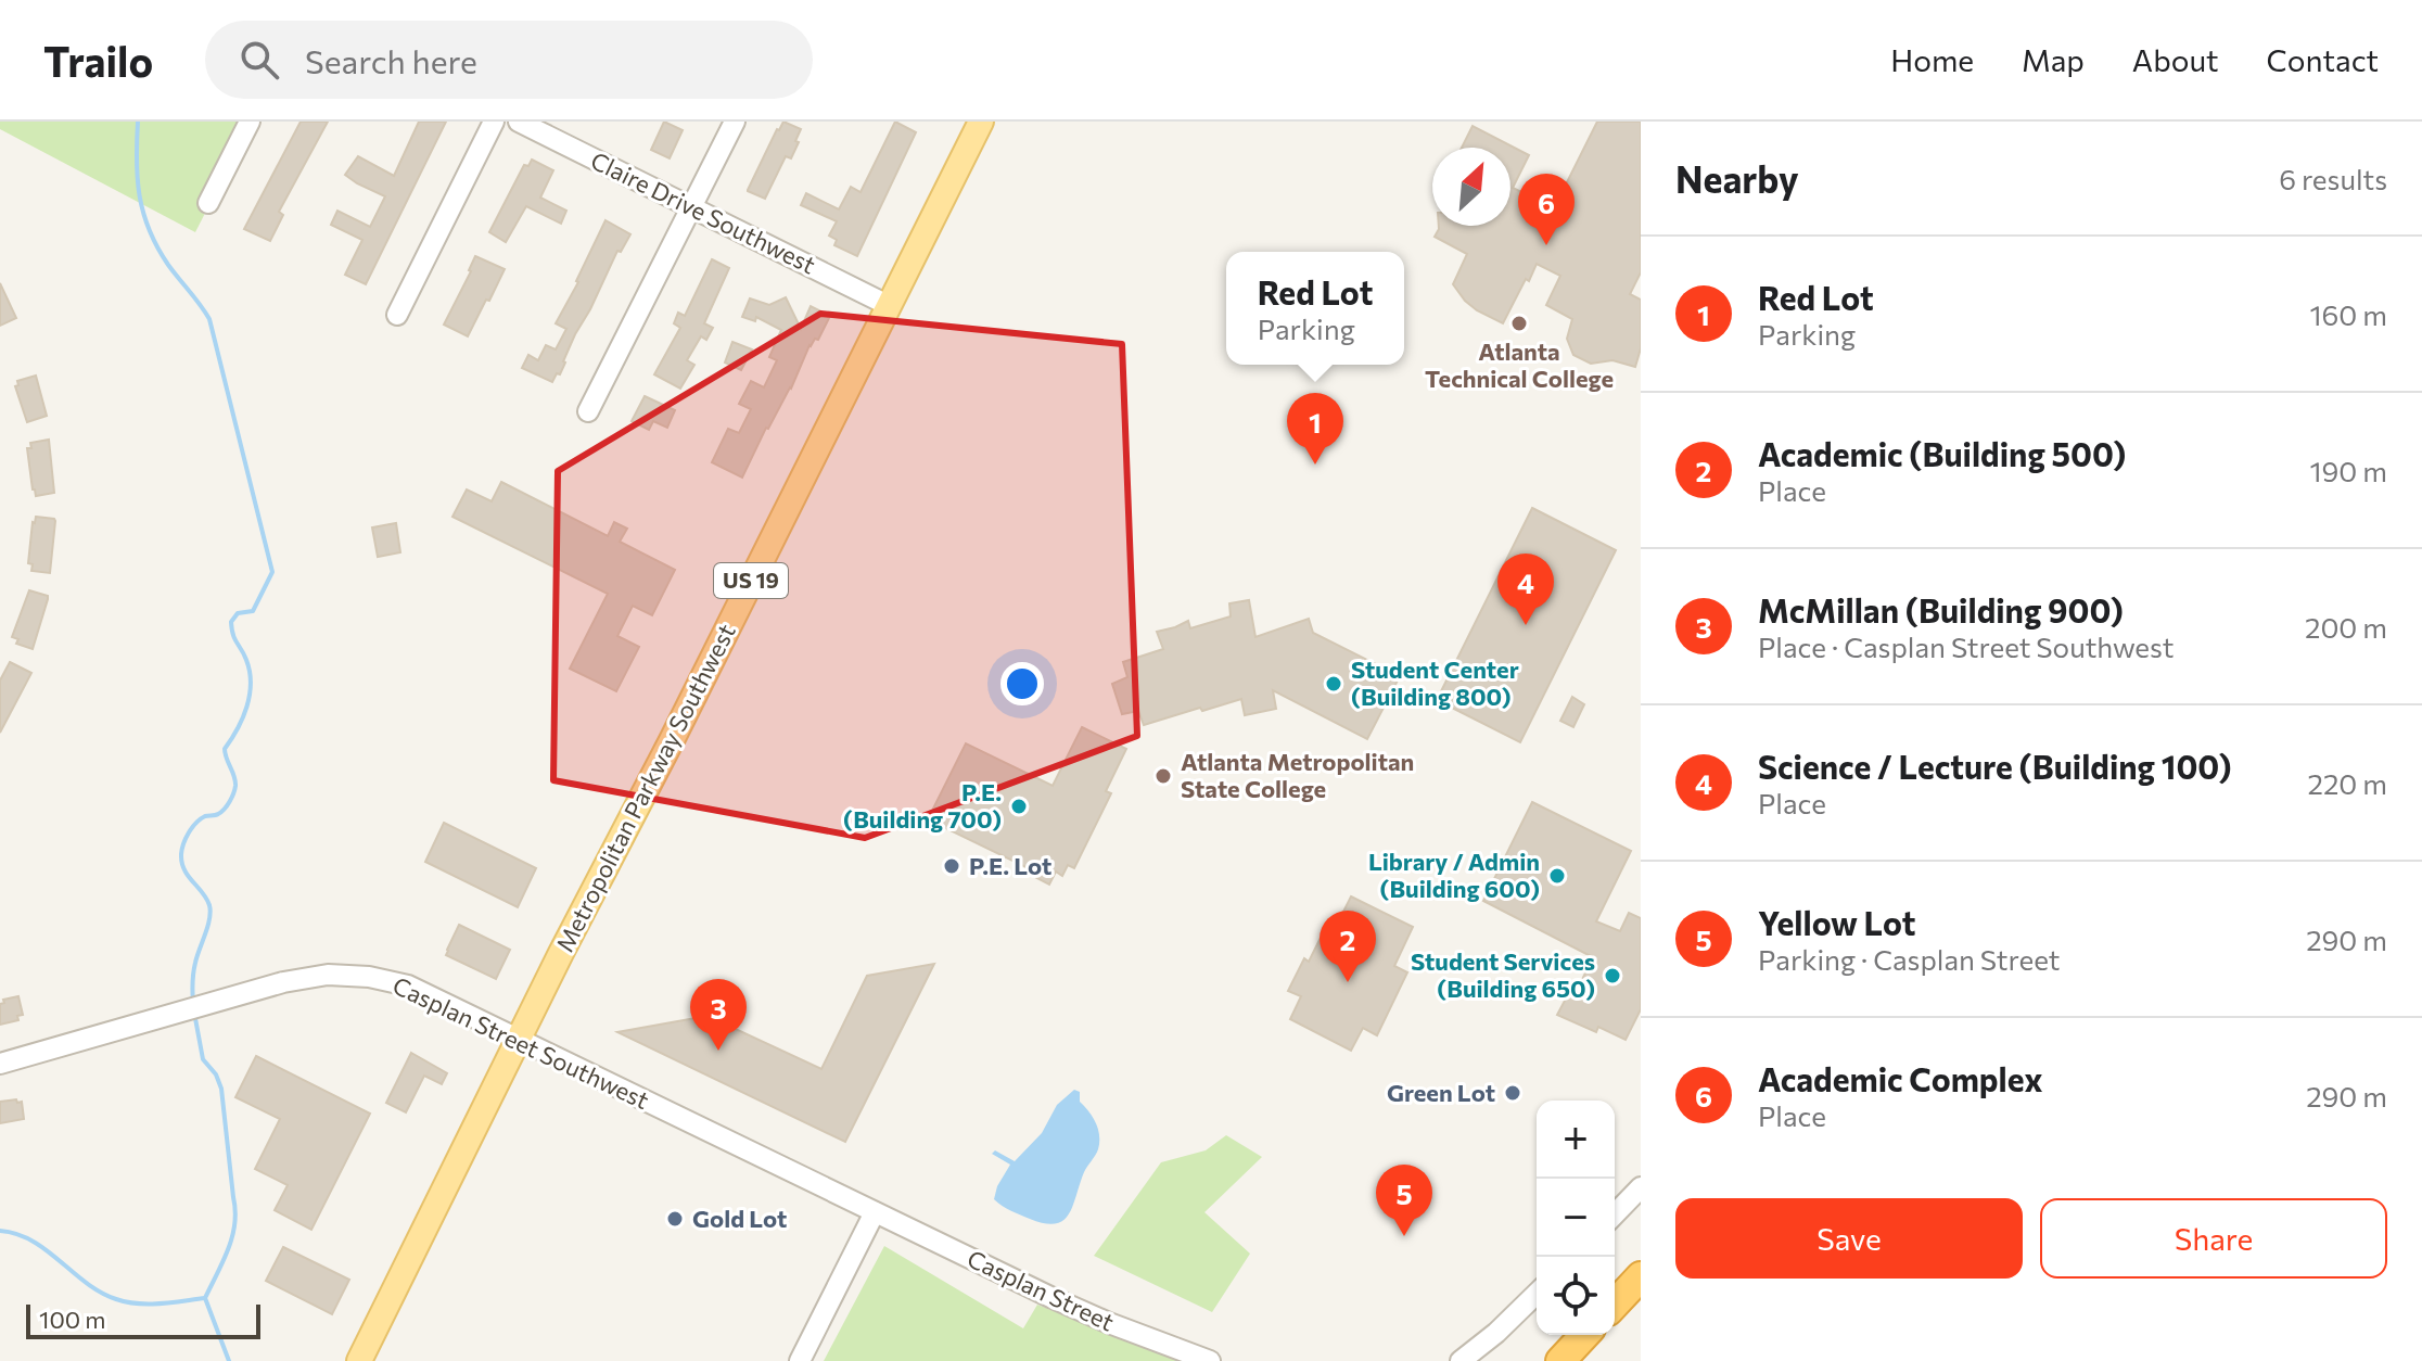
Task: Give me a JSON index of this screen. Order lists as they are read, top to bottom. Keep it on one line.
{"streets":{"main road":["US 19","Metropolitan Parkway Southwest"],"street":["Claire Drive Southwest","Casplan Street Southwest","Casplan Street"]},"crossings":[["Claire Drive Southwest","Metropolitan Parkway Southwest"],["Metropolitan Parkway Southwest","Casplan Street Southwest"],["Casplan Street Southwest","Casplan Street"]],"places":["Atlanta Technical College","Student Center (Building 800)","Atlanta Metropolitan State College","P.E. (Building 700)","P.E. Lot","Library / Admin (Building 600)","Student Services (Building 650)","Green Lot","Gold Lot"],"scale_bar":"100 m","north":"top right","page":{"header":"Trailo","search":"Search here","nav":["Home","Map","About","Contact"],"heading":["Nearby","6 results"],"pins":["6","1","4","2","3","5"],"list":[{"mark":"1","name":"Red Lot","note":"Parking","value":"160 m"},{"mark":"2","name":"Academic (Building 500)","note":"Place","value":"190 m"},{"mark":"3","name":"McMillan (Building 900)","note":"Place · Casplan Street Southwest","value":"200 m"},{"mark":"4","name":"Science / Lecture (Building 100)","note":"Place","value":"220 m"},{"mark":"5","name":"Yellow Lot","note":"Parking · Casplan Street","value":"290 m"},{"mark":"6","name":"Academic Complex","note":"Place","value":"290 m"}],"popup":["Red Lot","Parking"],"map_buttons":["+","−"],"buttons":["Save","Share"],"scale":"100 m"}}
